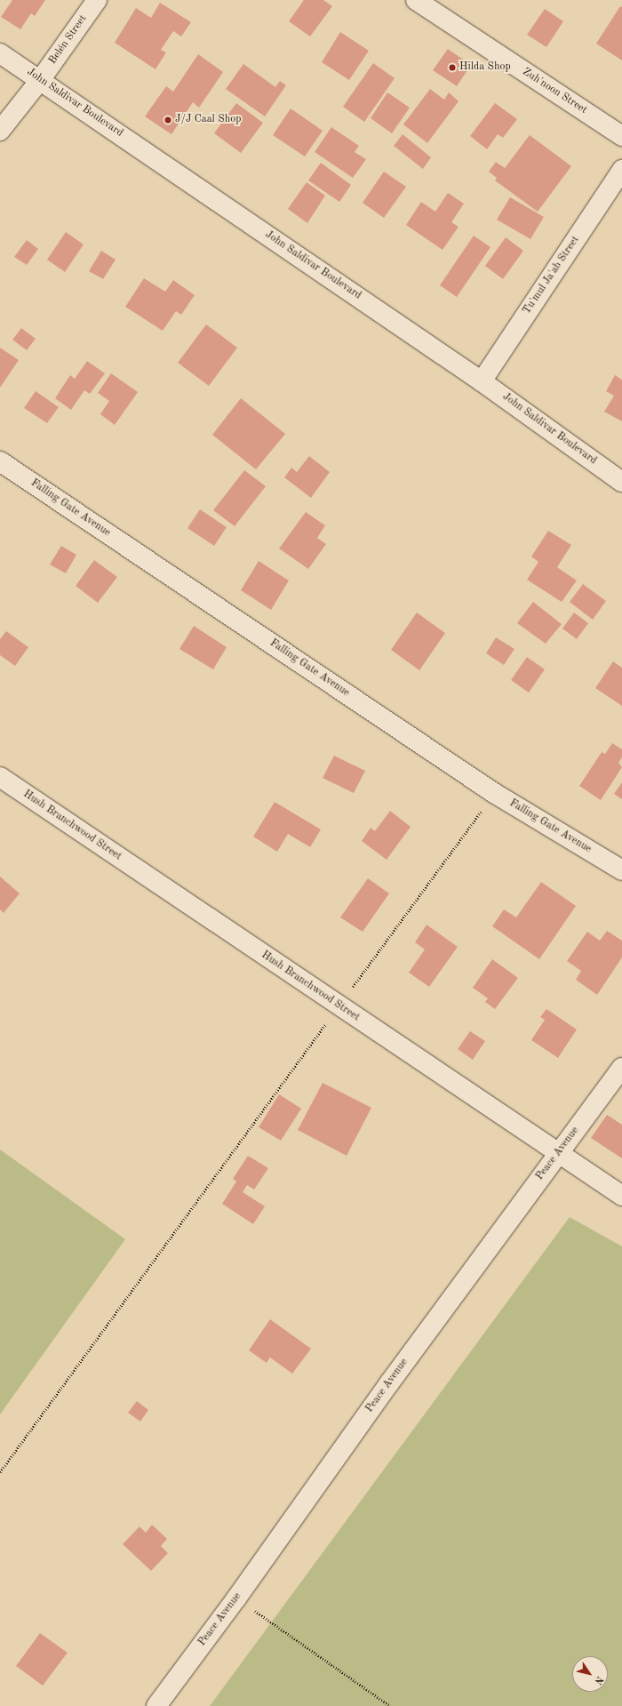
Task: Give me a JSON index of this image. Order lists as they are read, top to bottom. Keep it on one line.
{"streets":{"street":["Belén Street","Zuh'noon Street","John Saldivar Boulevard","Tu'mul Ja'ab Street","Falling Gate Avenue","Hush Branchwood Street","Peace Avenue"]},"crossings":[["Belén Street","John Saldivar Boulevard"],["John Saldivar Boulevard","Tu'mul Ja'ab Street"],["Hush Branchwood Street","Peace Avenue"]],"places":["Hilda Shop","J/J Caal Shop"],"north":"bottom right"}
